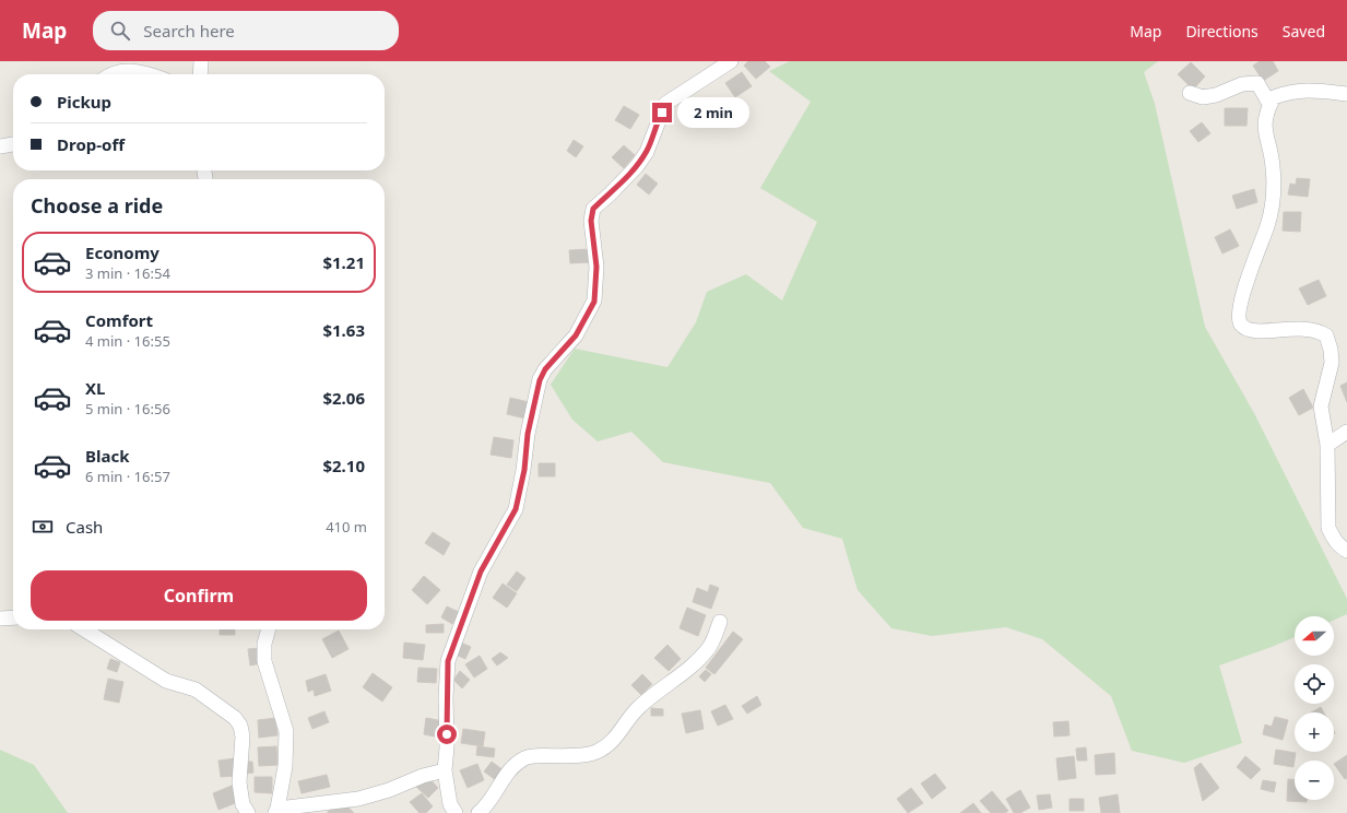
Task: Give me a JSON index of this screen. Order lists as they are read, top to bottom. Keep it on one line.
{"north":"left","page":{"header":"Map","search":"Search here","nav":["Map","Directions","Saved"],"banner":["Pickup","Drop-off"],"bubble":"2 min","heading":"Choose a ride","list":[{"name":"Economy","note":"3 min · 16:54","value":"$1.21"},{"name":"Comfort","note":"4 min · 16:55","value":"$1.63"},{"name":"XL","note":"5 min · 16:56","value":"$2.06"},{"name":"Black","note":"6 min · 16:57","value":"$2.10"}],"pay":["Cash","410 m"],"buttons":"Confirm","map_buttons":["+","−"]}}
